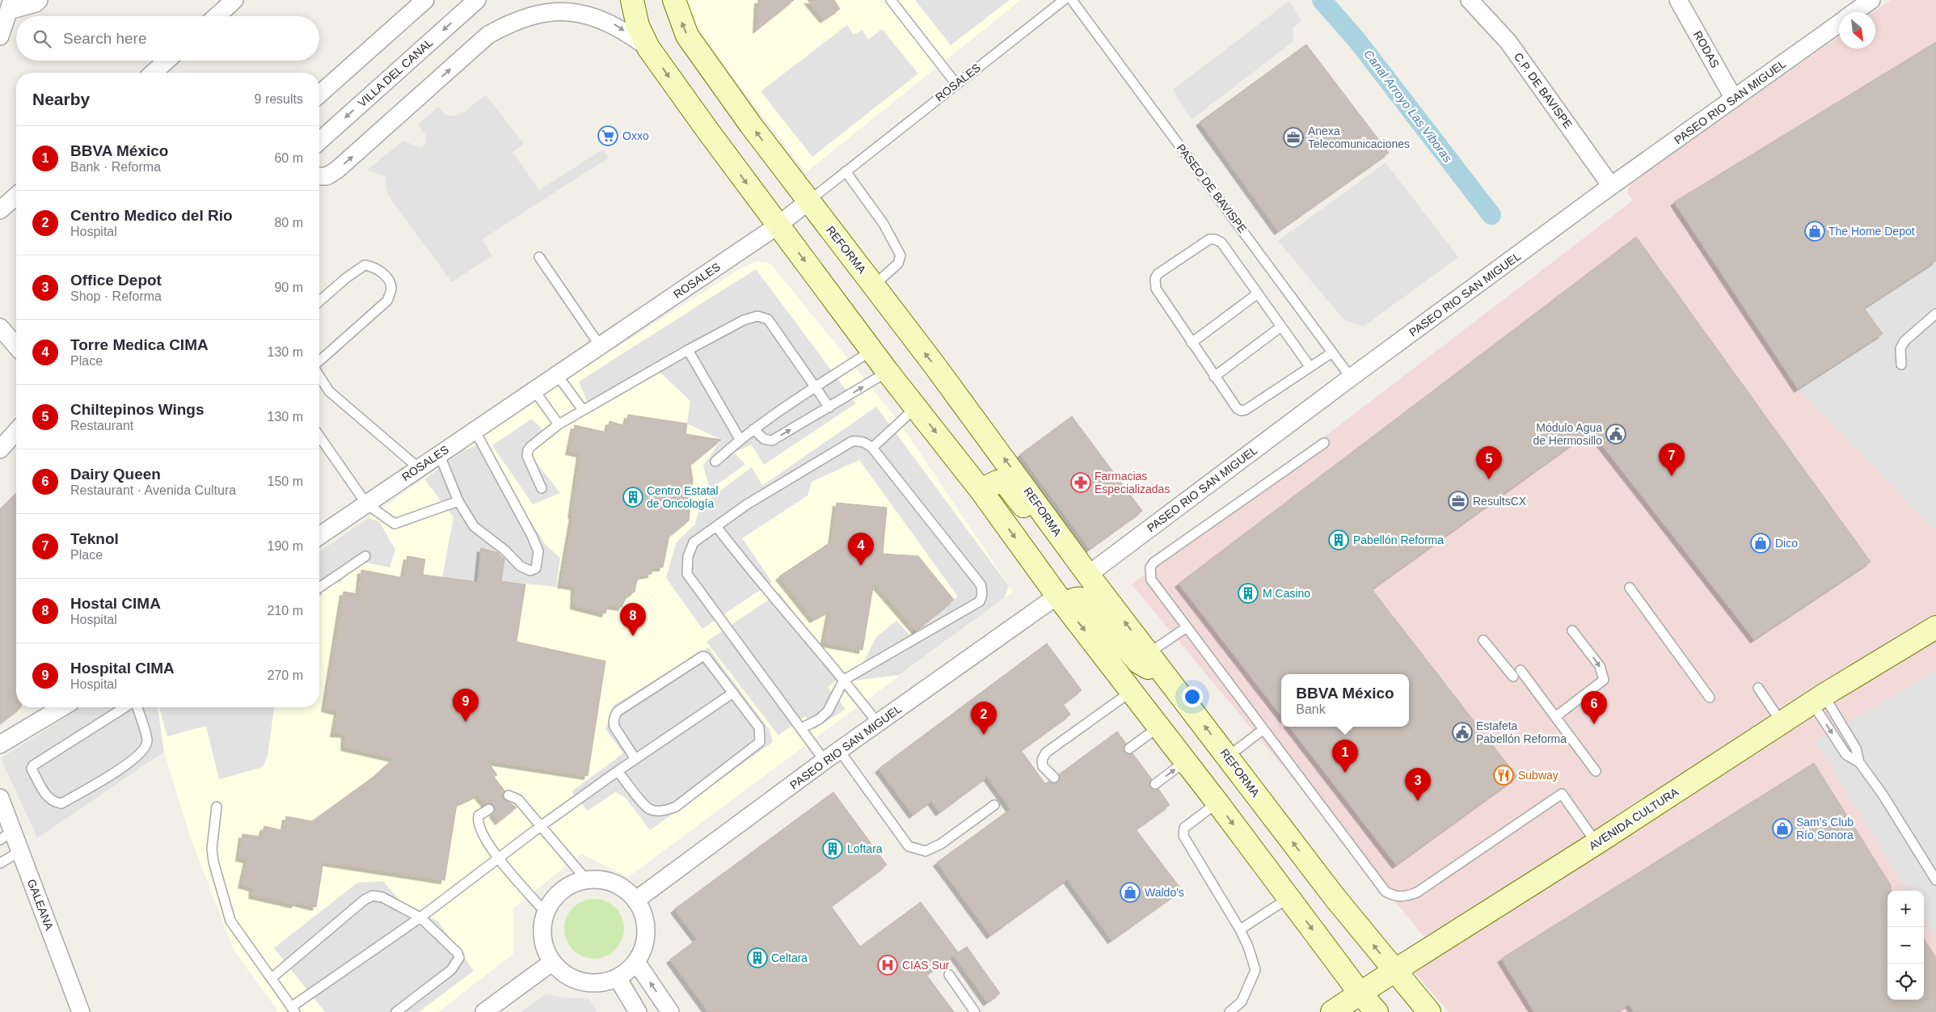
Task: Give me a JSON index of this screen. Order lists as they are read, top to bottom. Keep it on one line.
{"streets":{"main road":["REFORMA","AVENIDA CULTURA"],"street":["RODAS","VILLA DEL CANAL","ROSALES","C.P. DE BAVISPE","PASEO RIO SAN MIGUEL","GALEANA"],"lane":["PASEO DE BAVISPE"]},"crossings":[["RODAS","PASEO RIO SAN MIGUEL"],["ROSALES","REFORMA"],["C.P. DE BAVISPE","PASEO RIO SAN MIGUEL"],["PASEO RIO SAN MIGUEL","PASEO DE BAVISPE"],["PASEO RIO SAN MIGUEL","REFORMA"],["REFORMA","AVENIDA CULTURA"]],"water":["Canal Arroyo Las Viboras"],"places":{"supermarket":["Oxxo"],"office":["Anexa Telecomunicaciones","ResultsCX"],"shop":["The Home Depot","Dico","Sam's Club Río Sonora","Waldo's"],"public building":["Módulo Agua de Hermosillo","Estafeta Pabellón Reforma"],"pharmacy":["Farmacias Especializadas"],"building":["Centro Estatal de Oncología","Pabellón Reforma","M Casino","Loftara","Celtara"],"restaurant":["Subway"],"hospital":["CIAS Sur"]},"north":"bottom right","page":{"search":"Search here","heading":["Nearby","9 results"],"list":[{"mark":"1","name":"BBVA México","note":"Bank · Reforma","value":"60 m"},{"mark":"2","name":"Centro Medico del Rio","note":"Hospital","value":"80 m"},{"mark":"3","name":"Office Depot","note":"Shop · Reforma","value":"90 m"},{"mark":"4","name":"Torre Medica CIMA","note":"Place","value":"130 m"},{"mark":"5","name":"Chiltepinos Wings","note":"Restaurant","value":"130 m"},{"mark":"6","name":"Dairy Queen","note":"Restaurant · Avenida Cultura","value":"150 m"},{"mark":"7","name":"Teknol","note":"Place","value":"190 m"},{"mark":"8","name":"Hostal CIMA","note":"Hospital","value":"210 m"},{"mark":"9","name":"Hospital CIMA","note":"Hospital","value":"270 m"}],"pins":["7","5","4","8","9","6","2","1","3"],"popup":["BBVA México","Bank"],"map_buttons":["+","−"]}}
